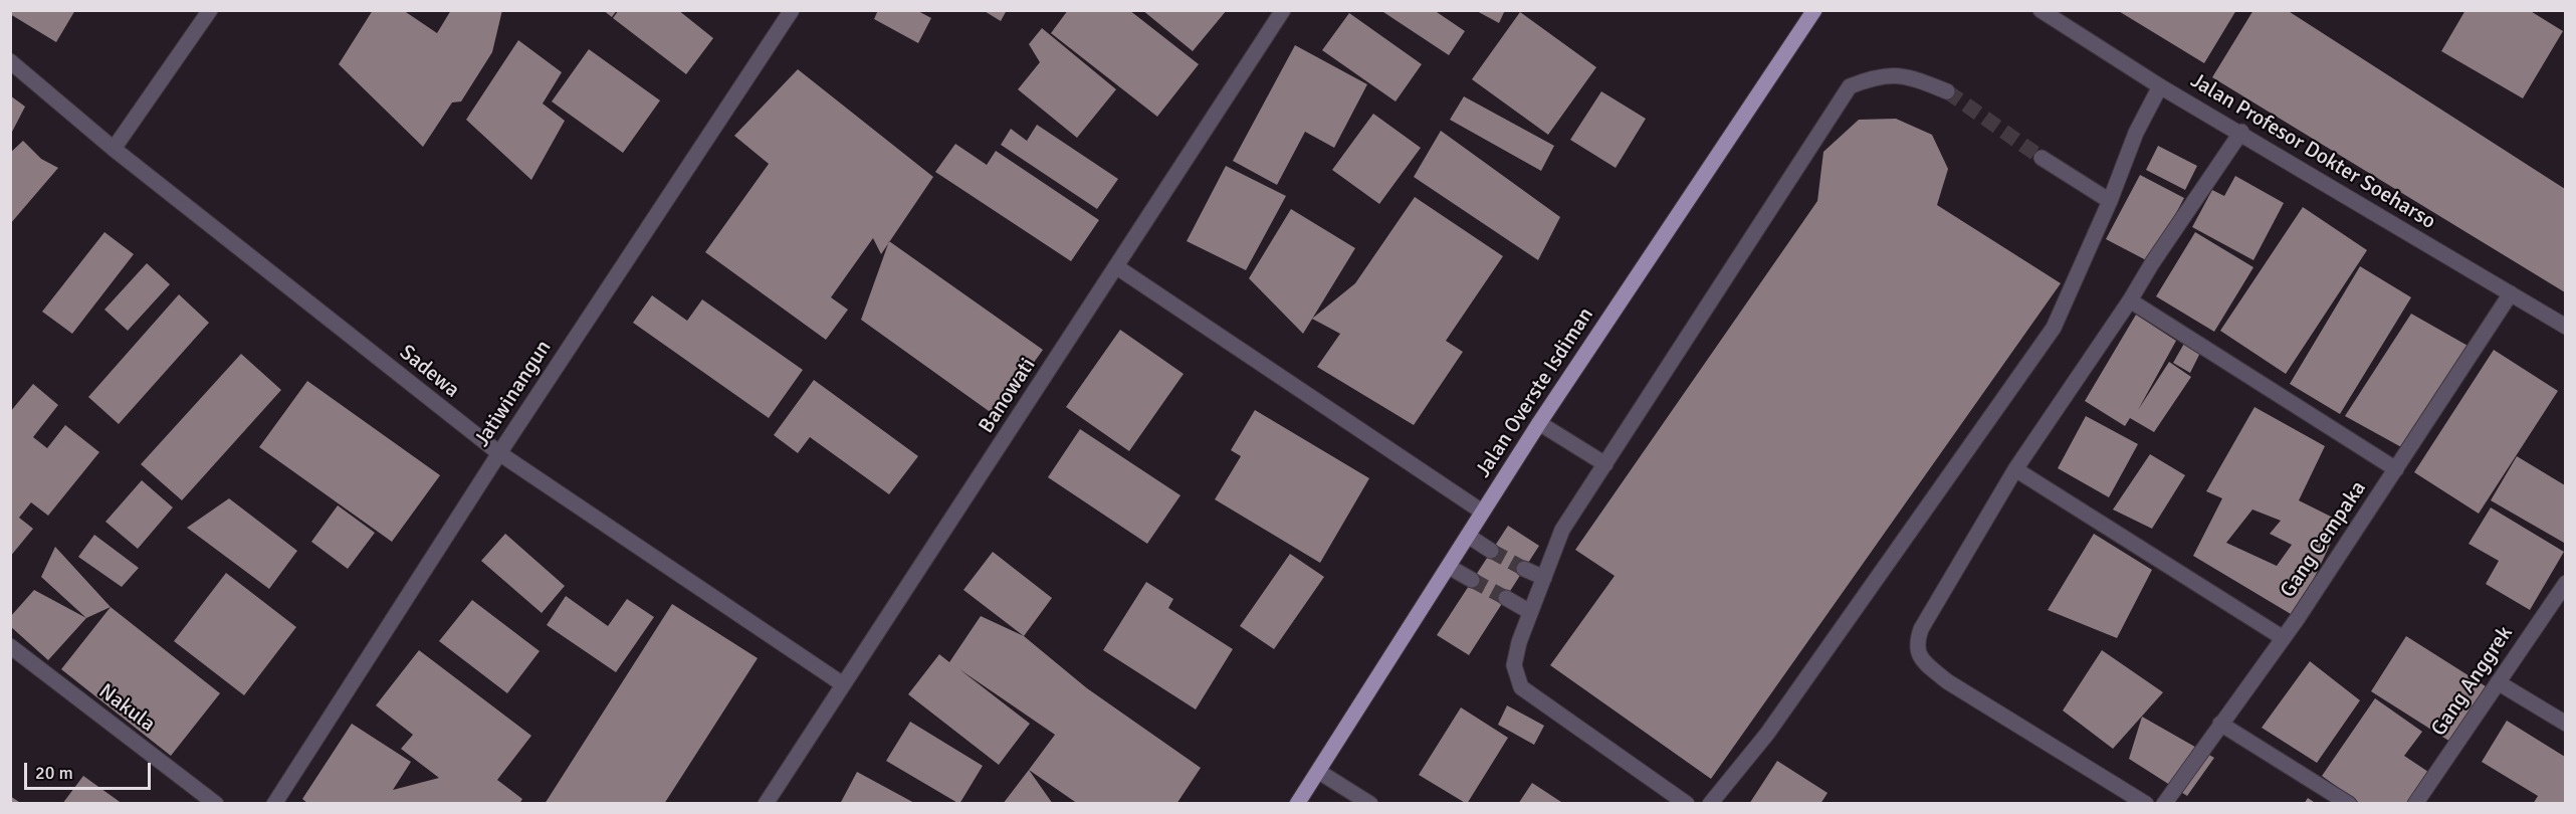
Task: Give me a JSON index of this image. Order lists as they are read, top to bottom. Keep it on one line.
{"streets":{"main road":["Jalan Overste Isdiman"],"street":["Jalan Profesor Dokter Soeharso","Sadewa","Jatiwinangun","Banowati","Gang Cempaka","Gang Anggrek","Nakula"]},"crossings":[["Jalan Profesor Dokter Soeharso","Gang Cempaka"],["Sadewa","Jatiwinangun"],["Sadewa","Banowati"]],"scale_bar":"20 m"}
